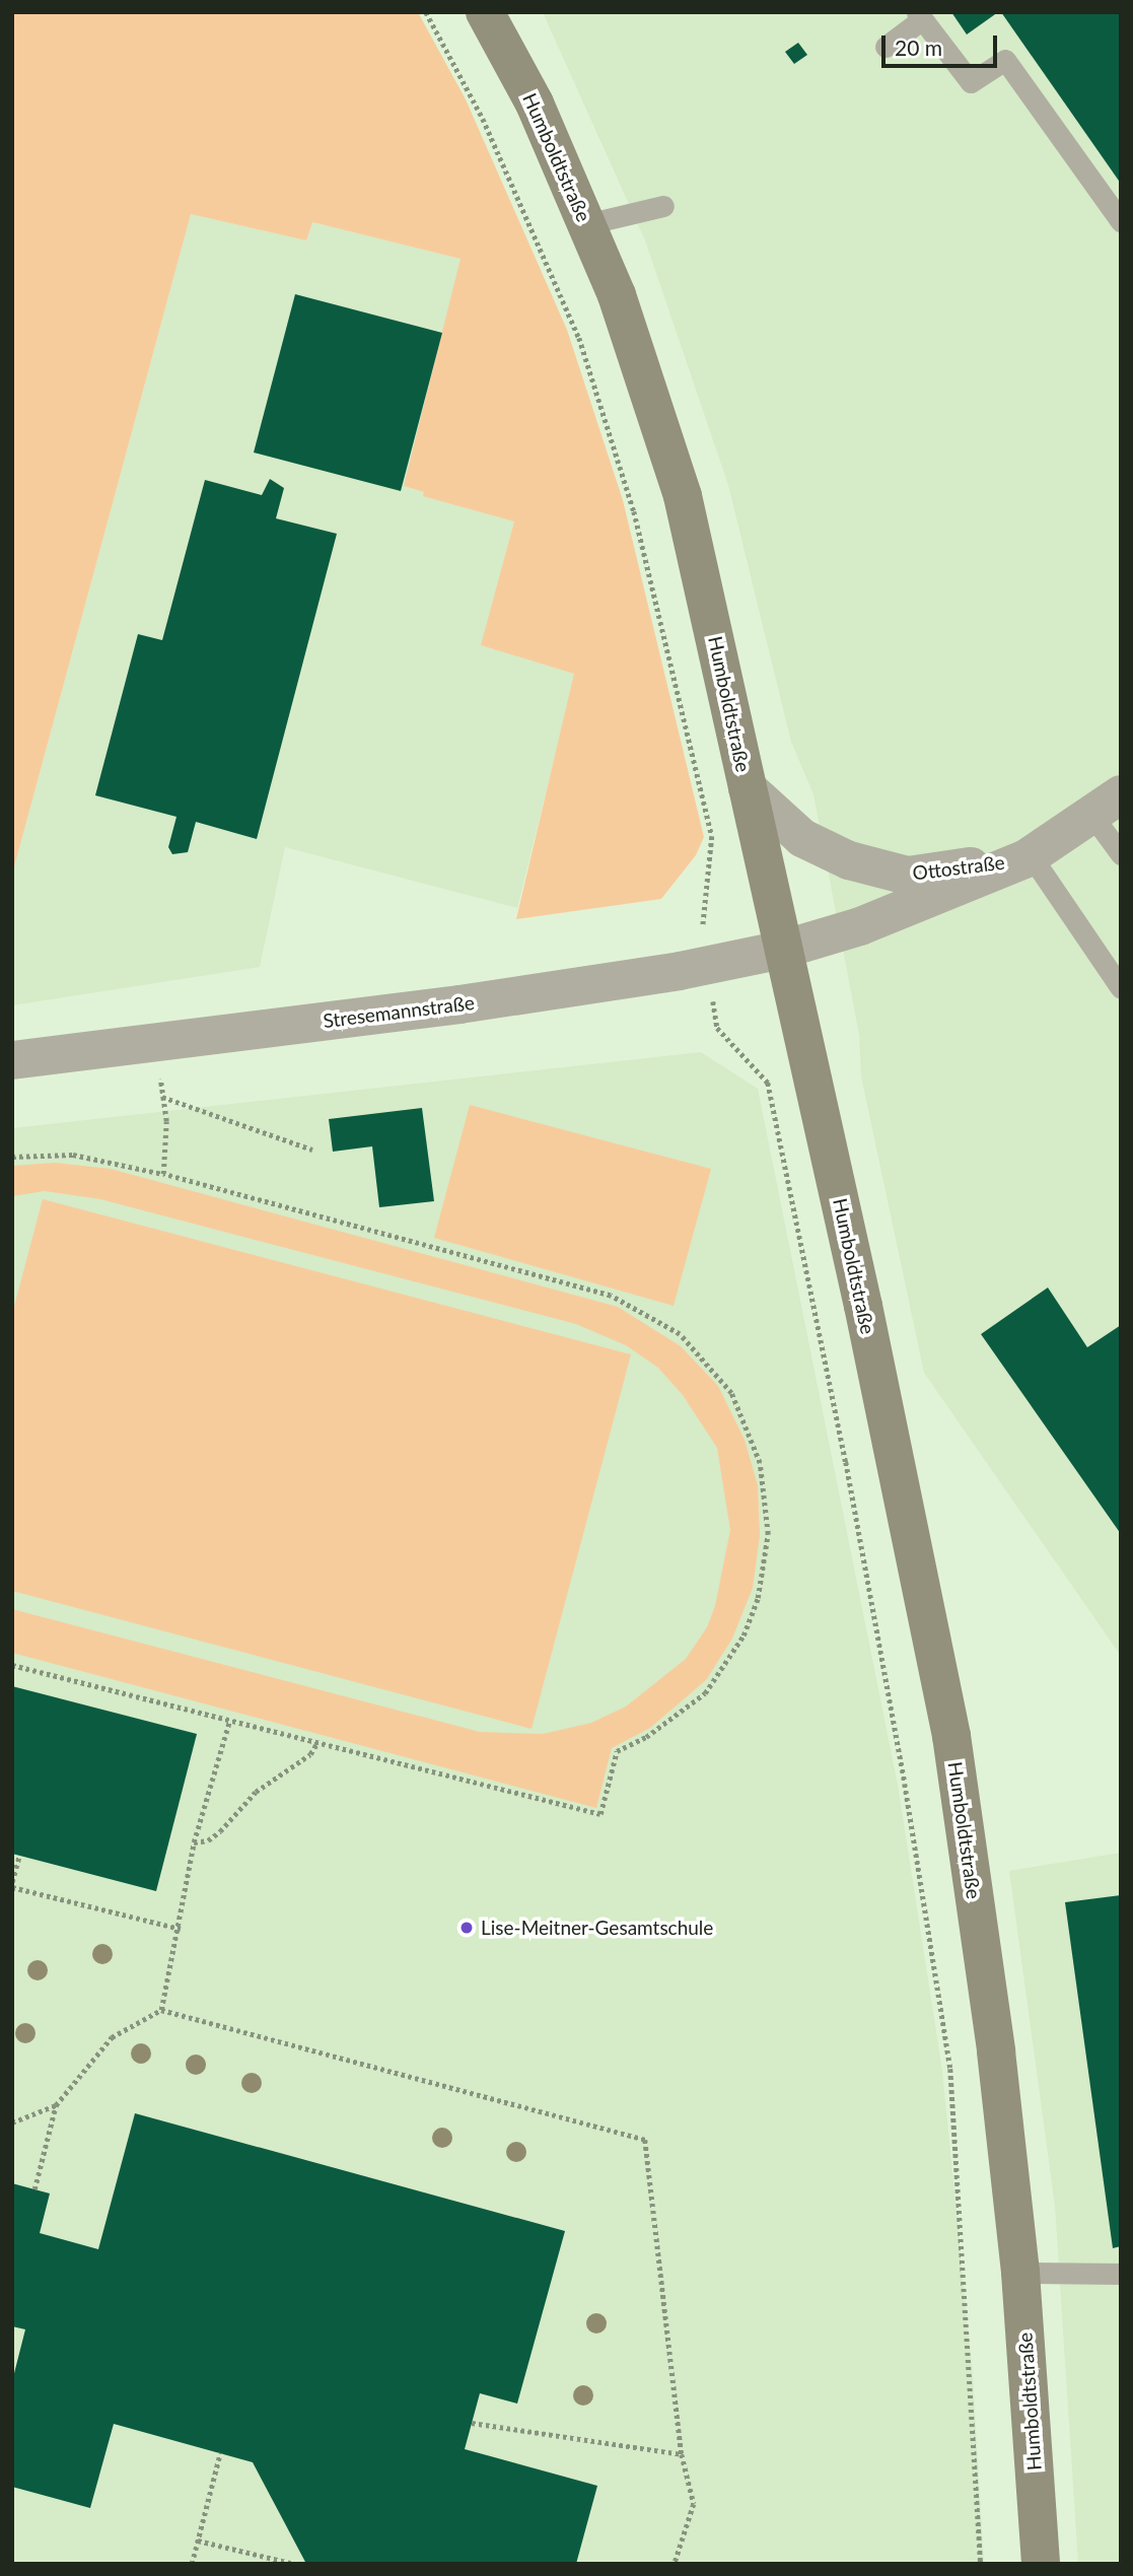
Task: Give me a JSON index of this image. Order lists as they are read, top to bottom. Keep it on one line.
{"streets":{"street":["Humboldtstraße","Ottostraße","Stresemannstraße"]},"crossings":[["Humboldtstraße","Ottostraße"],["Humboldtstraße","Stresemannstraße"],["Ottostraße","Stresemannstraße"]],"places":["Lise-Meitner-Gesamtschule"],"scale_bar":"20 m"}
